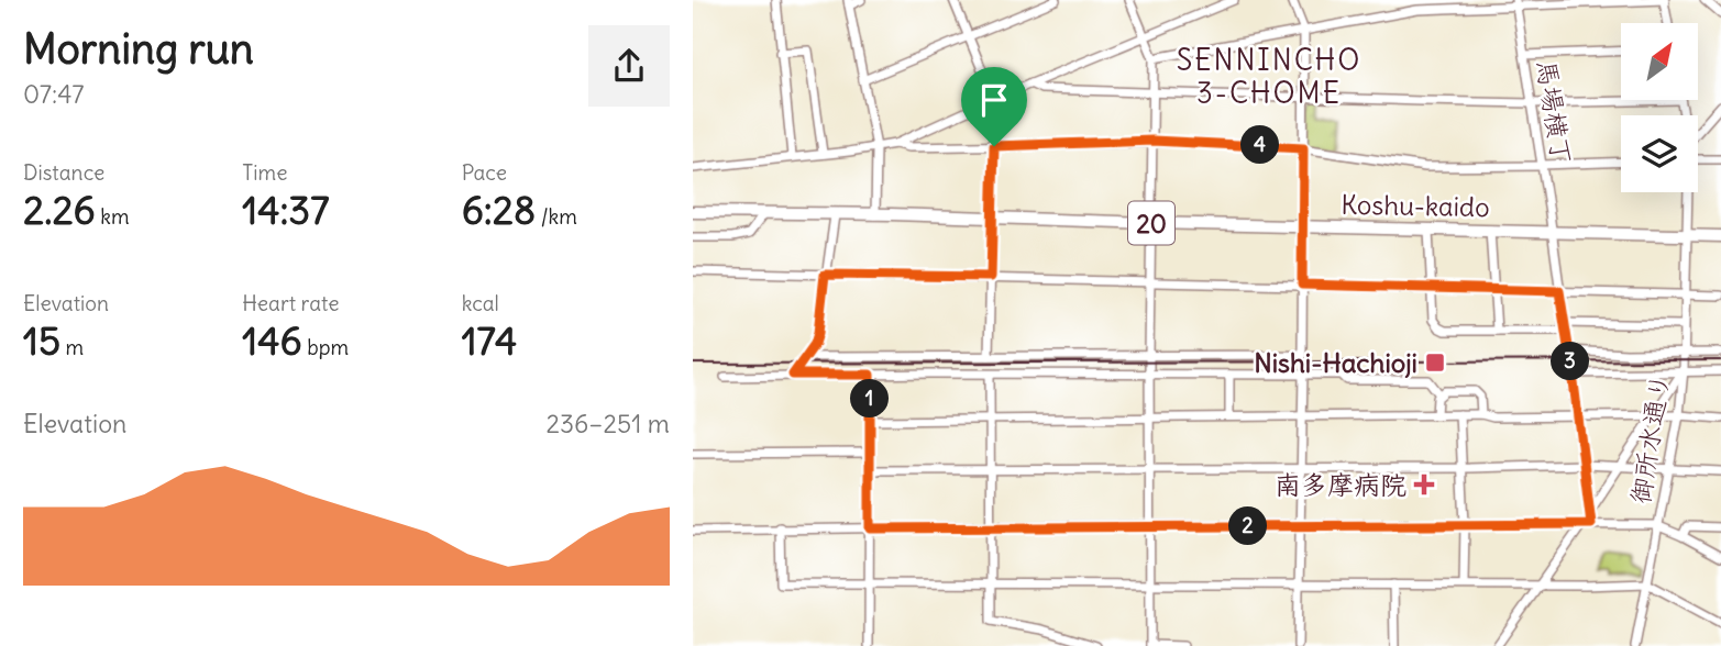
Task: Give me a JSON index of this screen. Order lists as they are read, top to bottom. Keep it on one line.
{"streets":{"highway":["Koshu-kaido","20"],"street":["馬場横丁","御所水通り"]},"crossings":[["馬場横丁","Koshu-kaido"],["Koshu-kaido","御所水通り"]],"districts":["SENNINCHO 3-CHOME"],"places":{"transit":["Nishi-Hachioji"],"health":["南多摩病院"]},"north":"top right","page":{"heading":["Morning run","07:47"],"pins":["4","3","1","2"],"stats":[["Distance","2.26 km"],["Time","14:37"],["Pace","6:28 /km"],["Elevation","15 m"],["Heart rate","146 bpm"],["kcal","174"]],"chart":["Elevation","236–251 m"]}}
